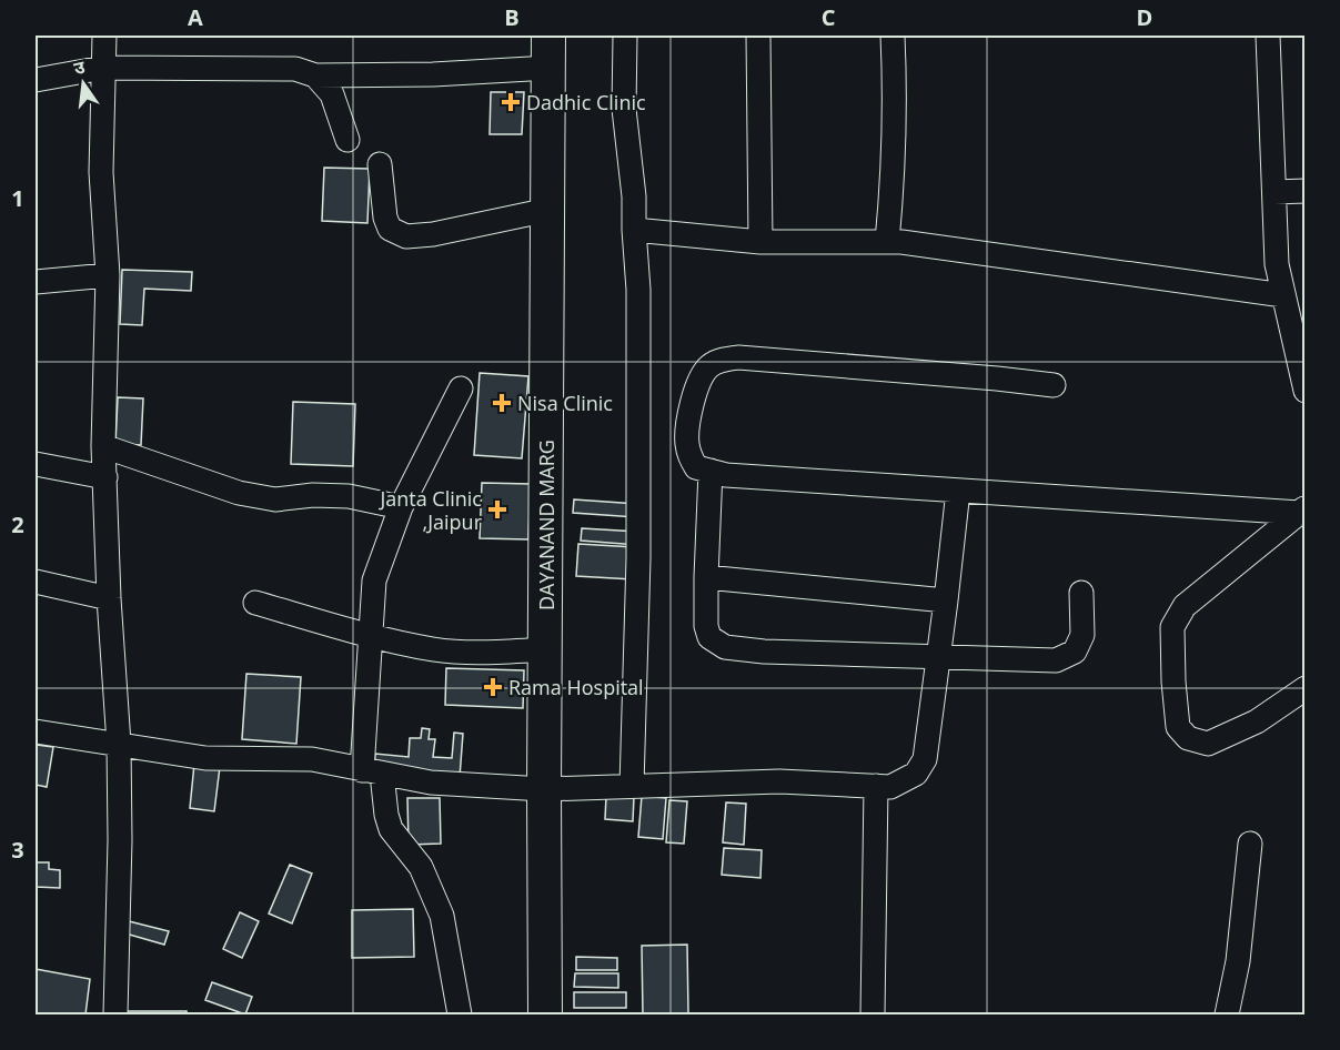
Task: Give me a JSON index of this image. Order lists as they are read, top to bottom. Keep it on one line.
{"streets":{"street":["DAYANAND MARG"]},"places":{"health":["Dadhic Clinic","Nisa Clinic","Janta Clinic ,Jaipur","Rama Hospital"]},"north":"top","grid":{"columns":["A","B","C","D"],"rows":["1","2","3"]}}
